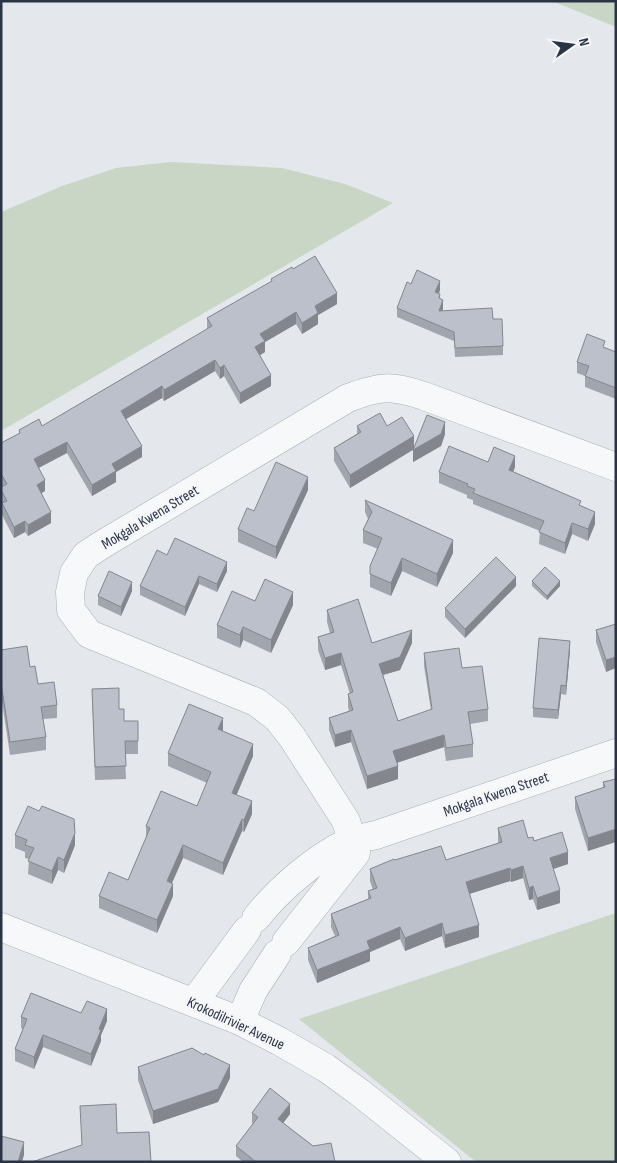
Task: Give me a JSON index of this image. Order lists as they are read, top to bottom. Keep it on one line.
{"streets":{"street":["Mokgala Kwena Street","Krokodilrivier Avenue"]},"crossings":[["Mokgala Kwena Street","Krokodilrivier Avenue"]],"north":"right"}
